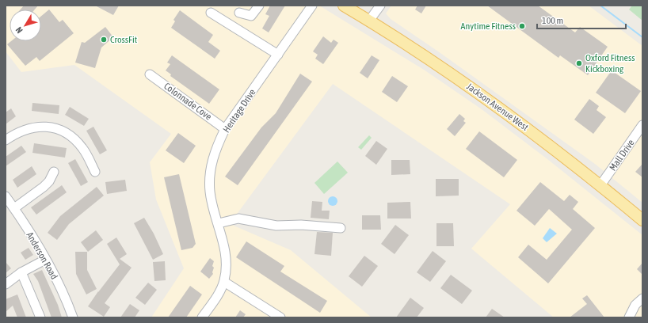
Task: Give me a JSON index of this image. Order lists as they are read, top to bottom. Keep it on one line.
{"streets":{"main road":["Jackson Avenue West"],"street":["Colonnade Cove","Heritage Drive","Mall Drive","Anderson Road"]},"crossings":[["Colonnade Cove","Heritage Drive"],["Jackson Avenue West","Mall Drive"]],"places":["Anytime Fitness","CrossFit","Oxford Fitness Kickboxing"],"scale_bar":"100 m","north":"bottom left"}
